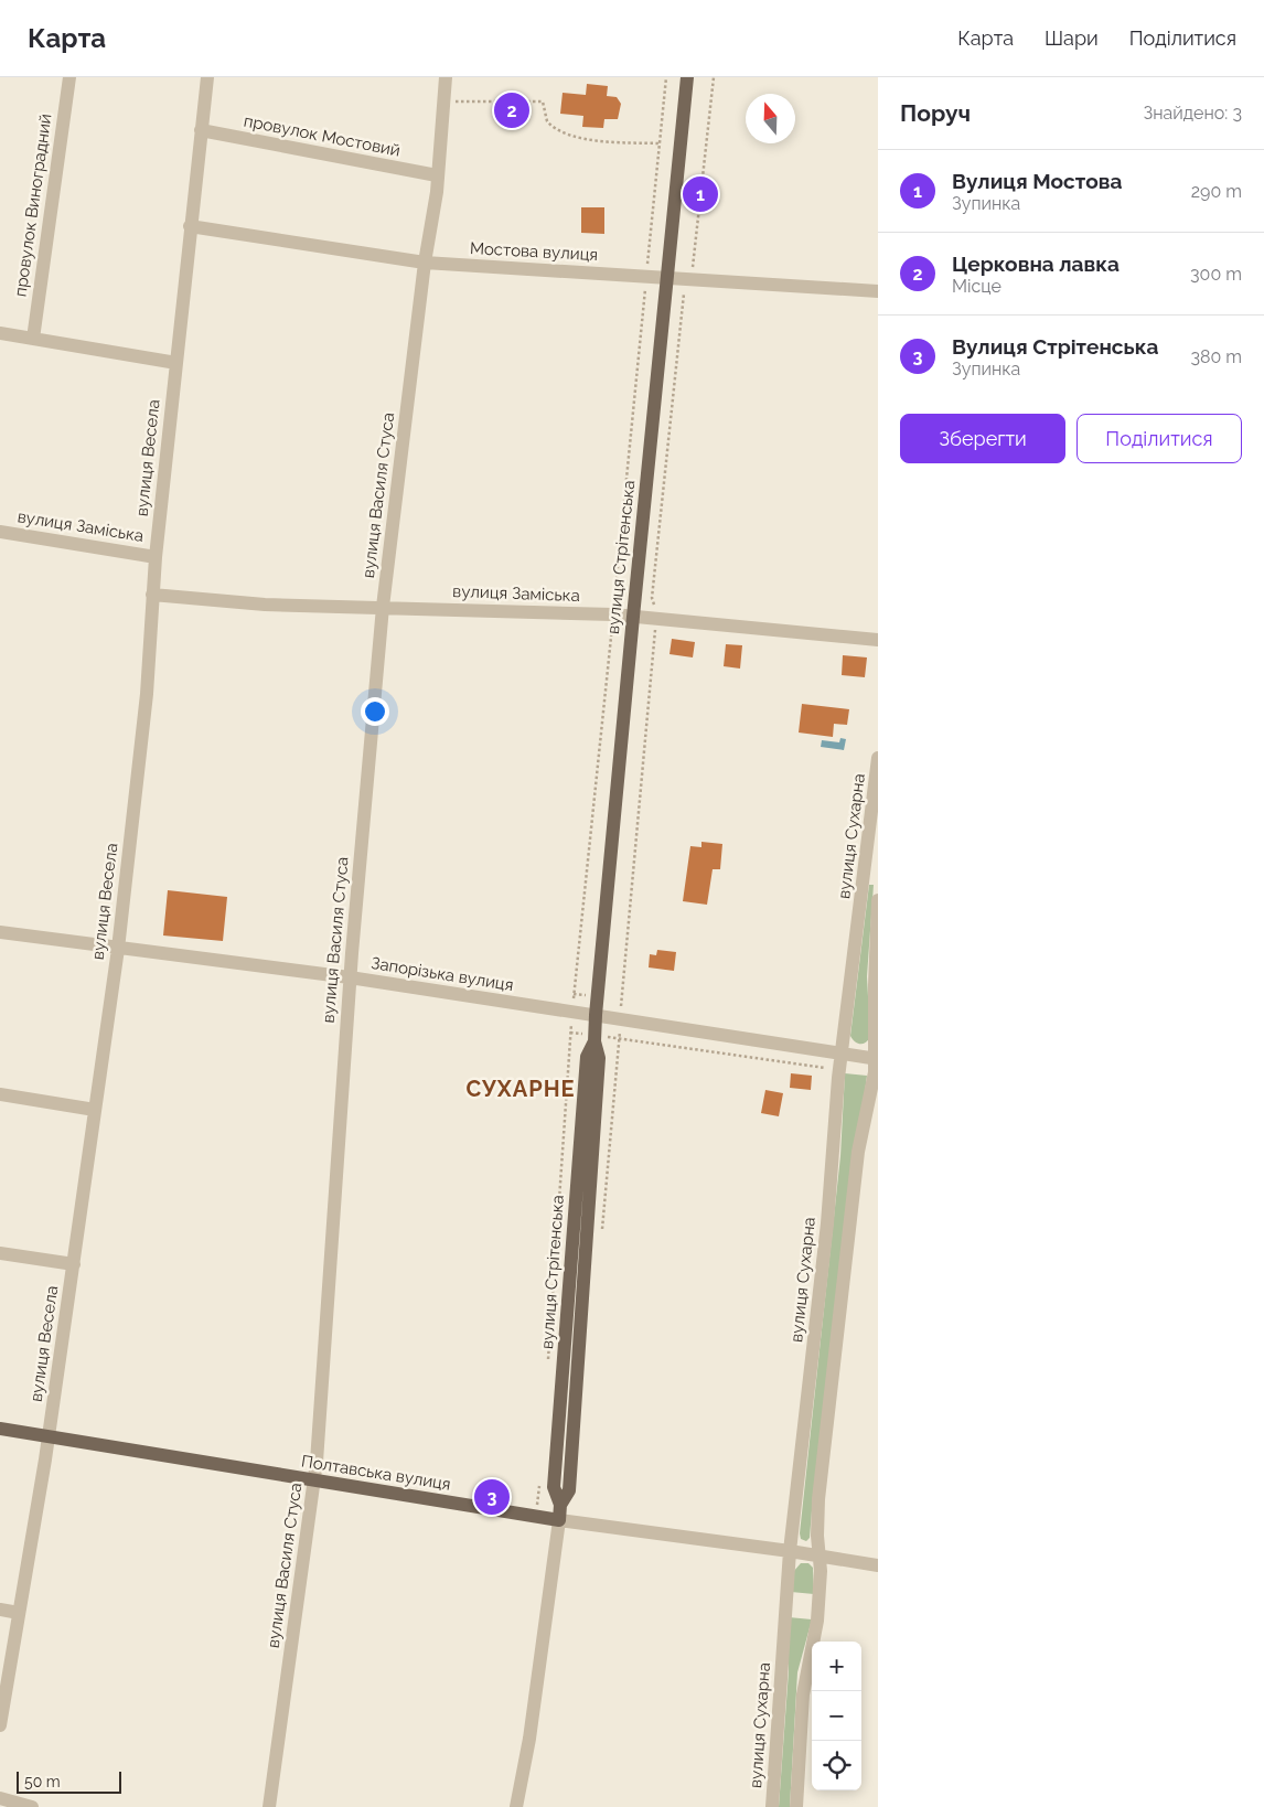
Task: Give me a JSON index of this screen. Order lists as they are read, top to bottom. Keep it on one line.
{"streets":{"main road":["вулиця Стрітенська","Полтавська вулиця"],"street":["провулок Мостовий","провулок Виноградний","Мостова вулиця","вулиця Весела","вулиця Василя Стуса","вулиця Заміська","вулиця Сухарна","Запорізька вулиця"]},"crossings":[["провулок Мостовий","вулиця Весела"],["провулок Мостовий","вулиця Василя Стуса"],["Мостова вулиця","вулиця Весела"],["Мостова вулиця","вулиця Василя Стуса"],["Мостова вулиця","вулиця Стрітенська"],["вулиця Весела","вулиця Заміська"],["вулиця Весела","Запорізька вулиця"],["вулиця Весела","Полтавська вулиця"],["вулиця Василя Стуса","вулиця Заміська"],["вулиця Василя Стуса","Запорізька вулиця"],["вулиця Василя Стуса","Полтавська вулиця"],["вулиця Заміська","вулиця Стрітенська"],["вулиця Стрітенська","Запорізька вулиця"],["вулиця Стрітенська","Полтавська вулиця"],["вулиця Сухарна","Запорізька вулиця"],["вулиця Сухарна","Полтавська вулиця"]],"districts":["СУХАРНЕ"],"scale_bar":"50 m","north":"top","page":{"header":"Карта","nav":["Карта","Шари","Поділитися"],"heading":["Поруч","Знайдено: 3"],"pins":["2","1","3"],"list":[{"mark":"1","name":"Вулиця Мостова","note":"Зупинка","value":"290 m"},{"mark":"2","name":"Церковна лавка","note":"Місце","value":"300 m"},{"mark":"3","name":"Вулиця Стрітенська","note":"Зупинка","value":"380 m"}],"buttons":["Зберегти","Поділитися"],"map_buttons":["+","−"],"scale":"50 m"}}
